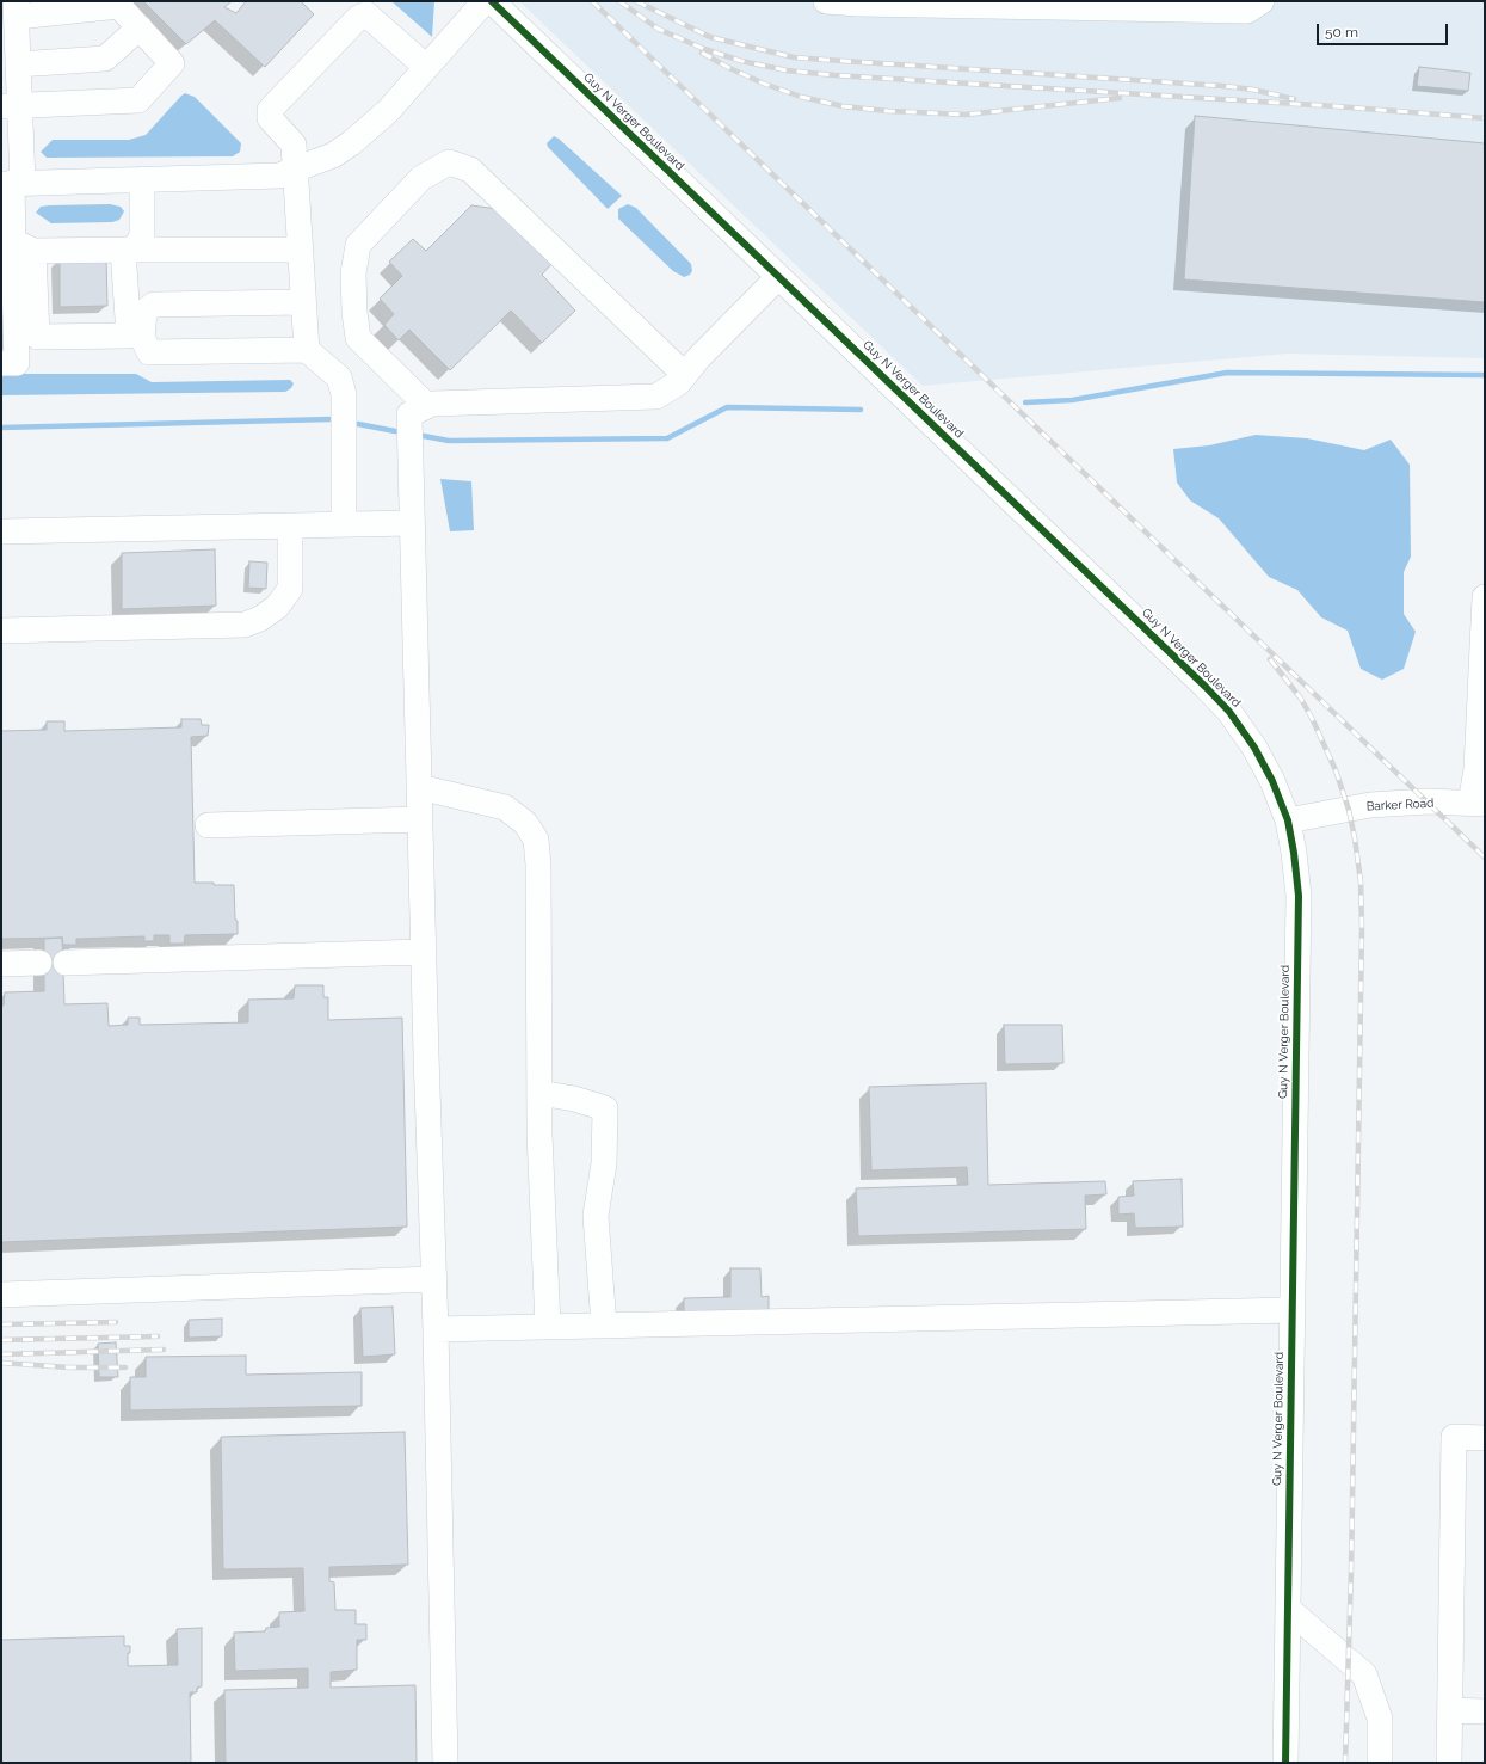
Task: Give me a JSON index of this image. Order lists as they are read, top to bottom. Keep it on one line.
{"streets":{"street":["Guy N Verger Boulevard","Barker Road"]},"crossings":[["Guy N Verger Boulevard","Barker Road"]],"scale_bar":"50 m"}
